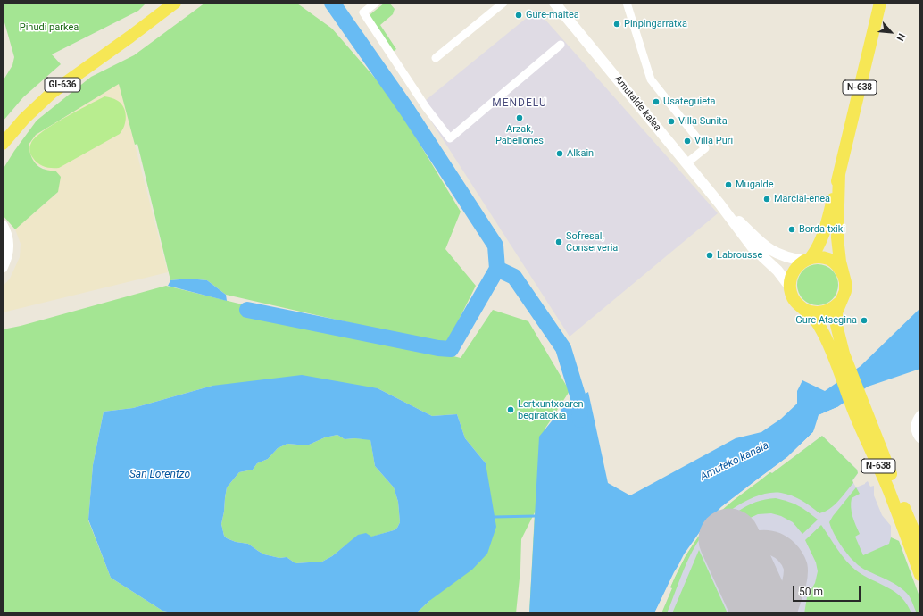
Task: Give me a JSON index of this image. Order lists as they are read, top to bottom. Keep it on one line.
{"streets":{"main road":["GI-636","N-638","Amutalde kalea"]},"crossings":[["N-638","Amutalde kalea"]],"districts":["MENDELU"],"water":["Amuteko kanala","San Lorentzo"],"parks":["Pinudi parkea"],"places":["Gure-maitea","Pinpingarratxa","Usateguieta","Arzak, Pabellones","Villa Sunita","Villa Puri","Alkain","Mugalde","Marcial-enea","Borda-txiki","Sofresal, Conserveria","Labrousse","Gure Atsegina","Lertxuntxoaren begiratokia"],"scale_bar":"50 m","north":"bottom right"}
